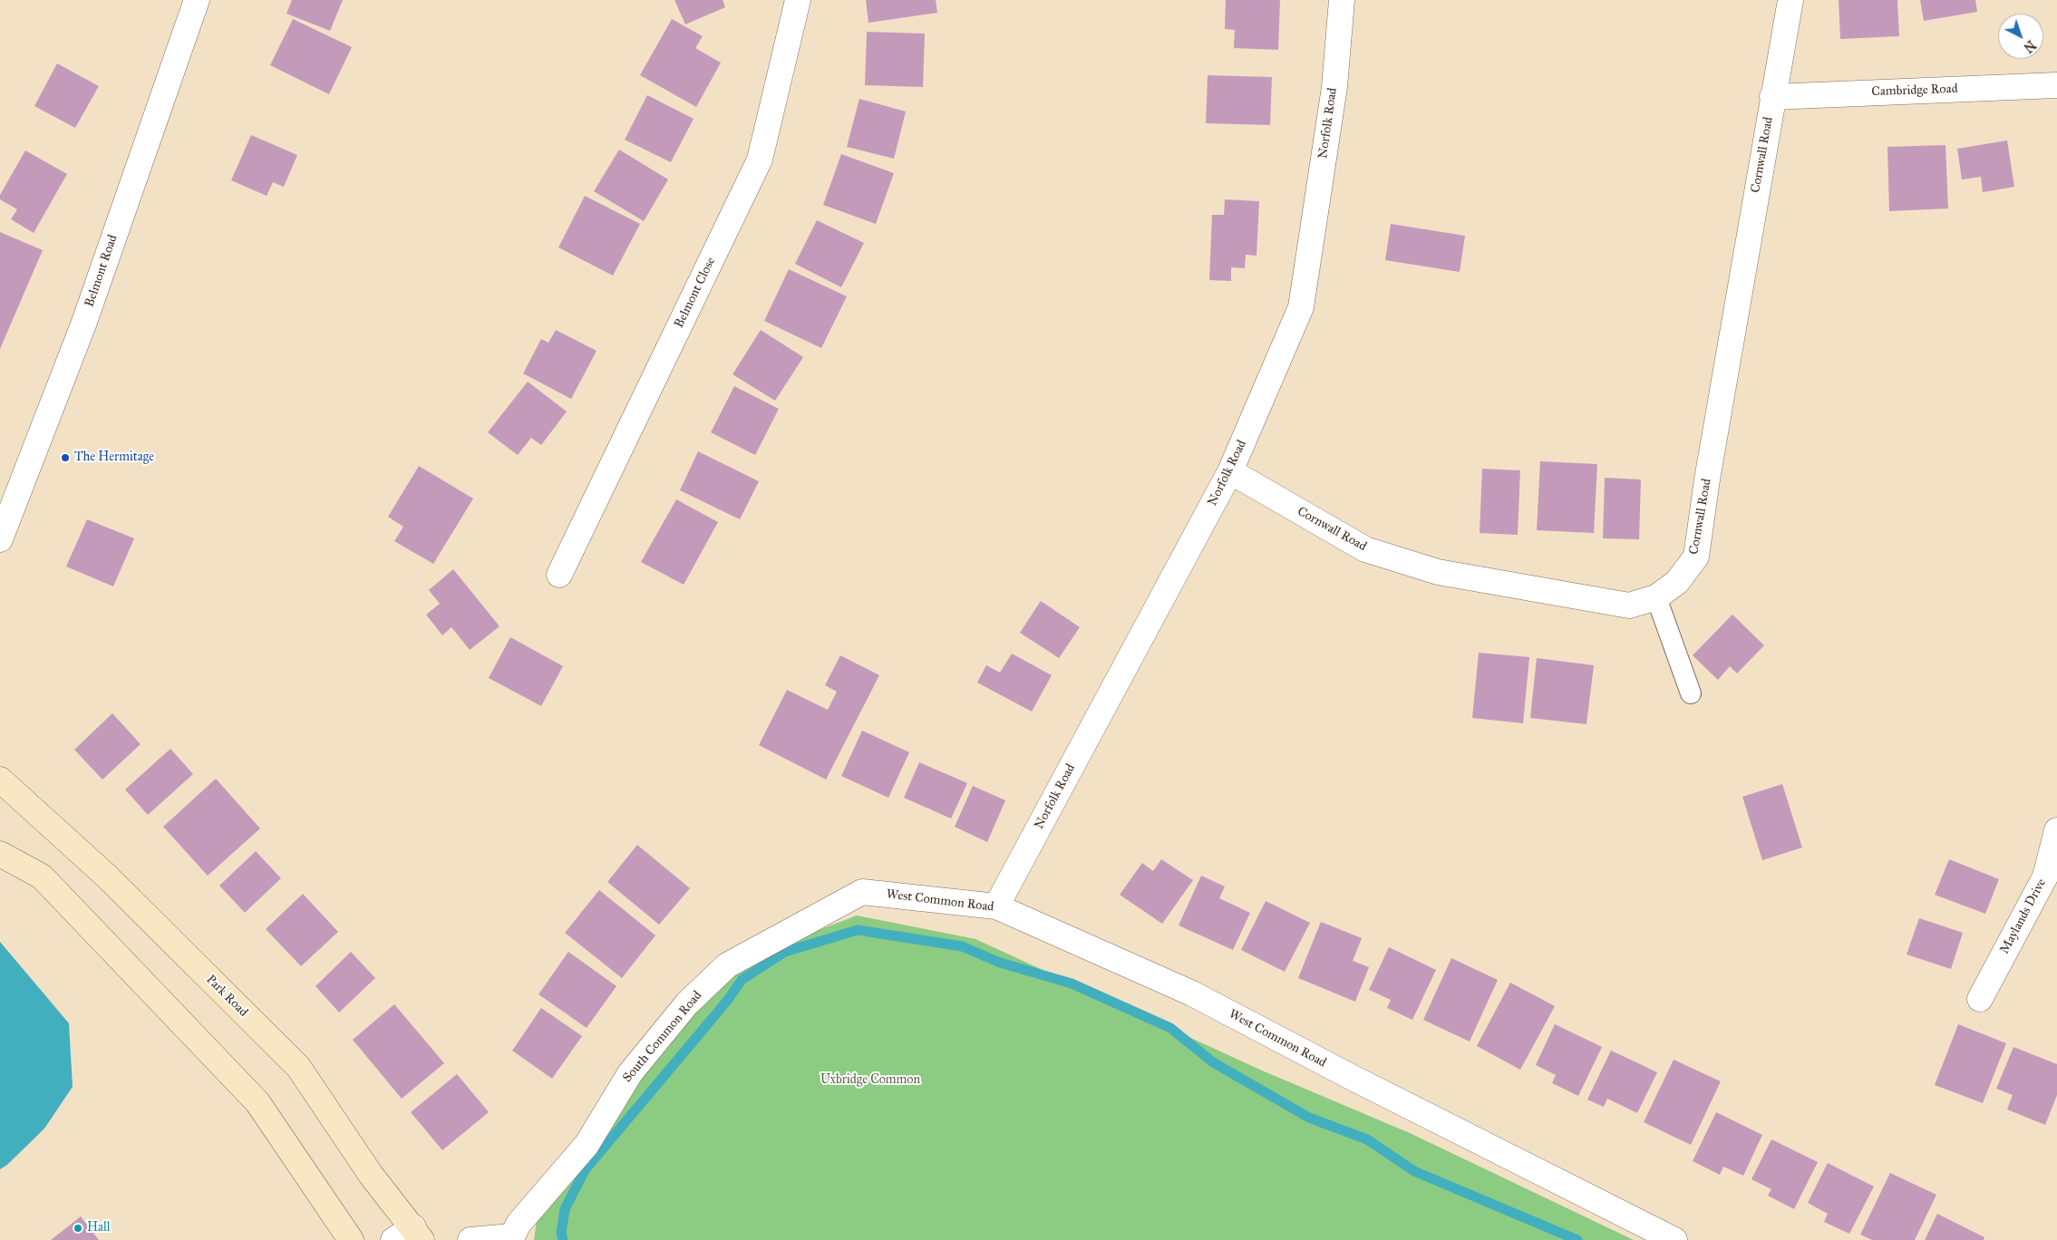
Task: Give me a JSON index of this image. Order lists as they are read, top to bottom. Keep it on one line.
{"streets":{"main road":["Park Road"],"street":["Cambridge Road","Norfolk Road","Cornwall Road","Belmont Road","Belmont Close","West Common Road","Maylands Drive","South Common Road"]},"crossings":[["Cambridge Road","Cornwall Road"],["Norfolk Road","Cornwall Road"],["Norfolk Road","West Common Road"],["West Common Road","South Common Road"]],"parks":["Uxbridge Common"],"places":["The Hermitage","Hall"],"north":"bottom right"}
